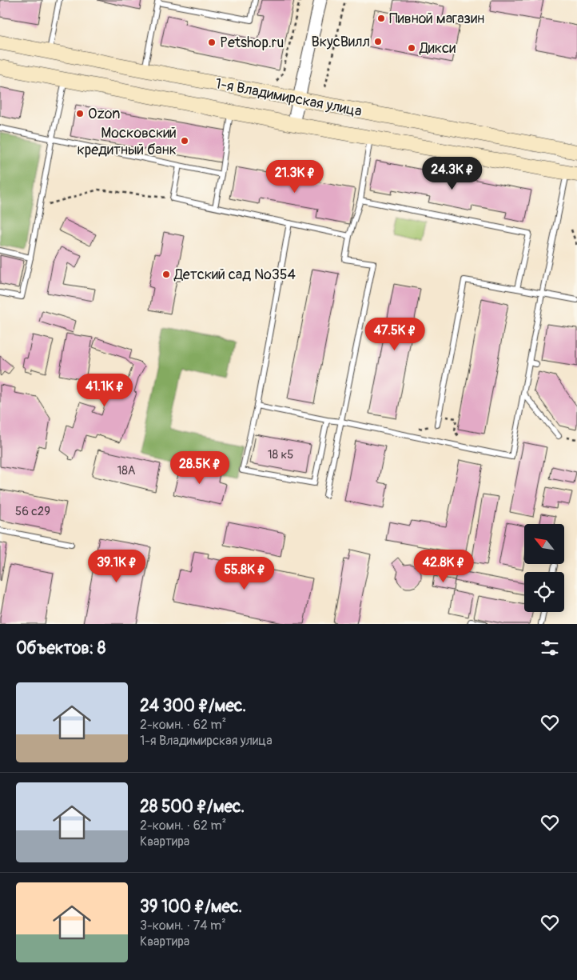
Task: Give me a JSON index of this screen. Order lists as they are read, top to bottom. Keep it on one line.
{"streets":{"main road":["1-я Владимирская улица"]},"places":["Пивной магазин","ВкусВилл","Petshop.ru","Дикси","Ozon","Московский кредитный банк","Детский сад №354"],"house_numbers":["18 к5","18А","56 с29"],"north":"top left","page":{"price":["24.3K ₽","21.3K ₽","47.5K ₽","41.1K ₽","28.5K ₽","39.1K ₽","42.8K ₽","55.8K ₽"],"heading":"Объектов: 8","list":[{"name":"24 300 ₽/мес.","note":"2-комн. · 62 m² · 1-я Владимирская улица"},{"name":"28 500 ₽/мес.","note":"2-комн. · 62 m² · Квартира"},{"name":"39 100 ₽/мес.","note":"3-комн. · 74 m² · Квартира"}]}}
